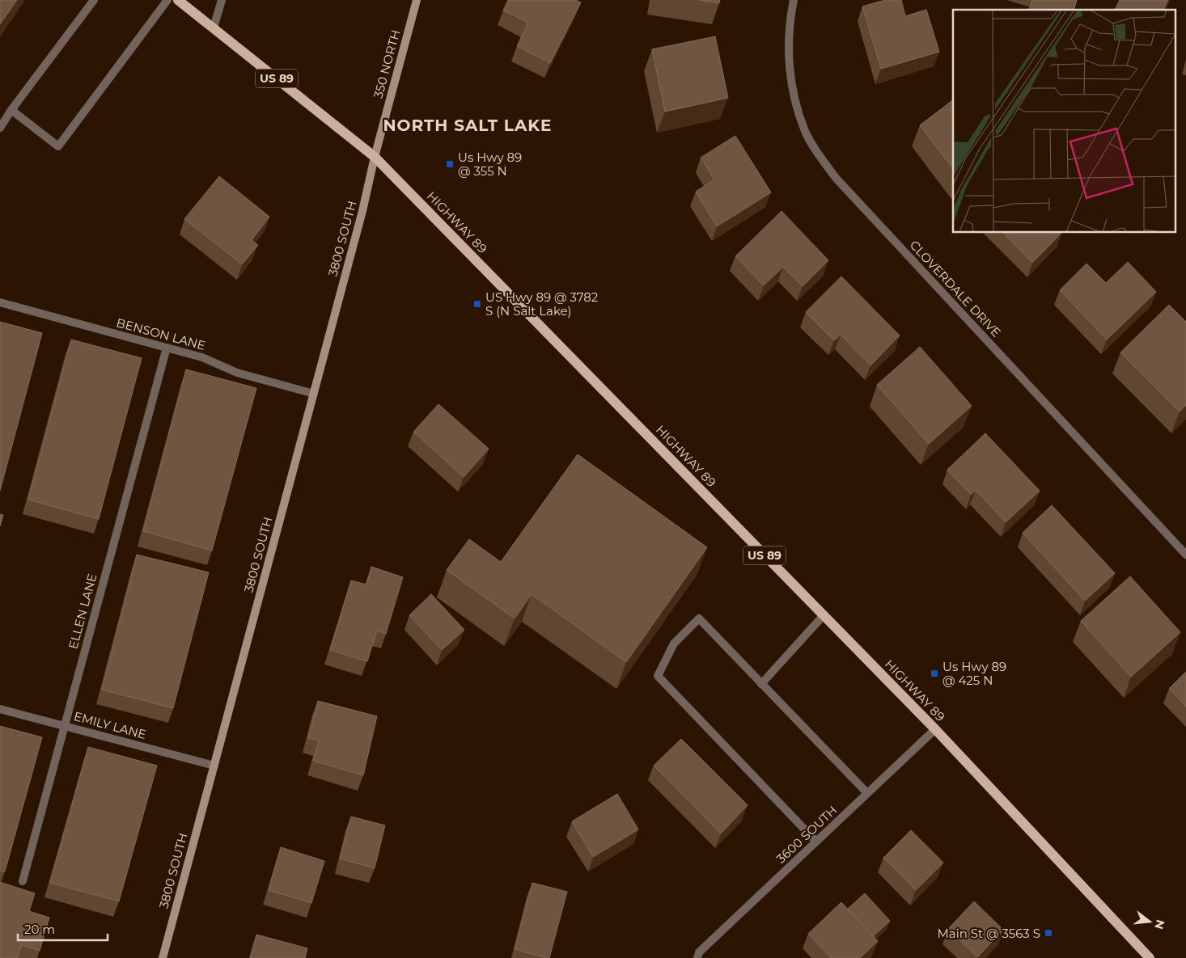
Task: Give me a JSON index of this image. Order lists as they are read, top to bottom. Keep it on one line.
{"streets":{"main road":["US 89","HIGHWAY 89"],"street":["350 NORTH","3800 SOUTH","CLOVERDALE DRIVE","BENSON LANE","ELLEN LANE","EMILY LANE","3600 SOUTH"]},"crossings":[["350 NORTH","HIGHWAY 89"],["350 NORTH","3800 SOUTH"],["HIGHWAY 89","3800 SOUTH"],["HIGHWAY 89","3600 SOUTH"],["3800 SOUTH","BENSON LANE"],["3800 SOUTH","EMILY LANE"],["BENSON LANE","ELLEN LANE"],["ELLEN LANE","EMILY LANE"]],"districts":["NORTH SALT LAKE"],"places":{"transit":["Us Hwy 89 @ 355 N","US Hwy 89 @ 3782 S (N Salt Lake)","Us Hwy 89 @ 425 N","Main St @ 3563 S"]},"scale_bar":"20 m","north":"right"}
